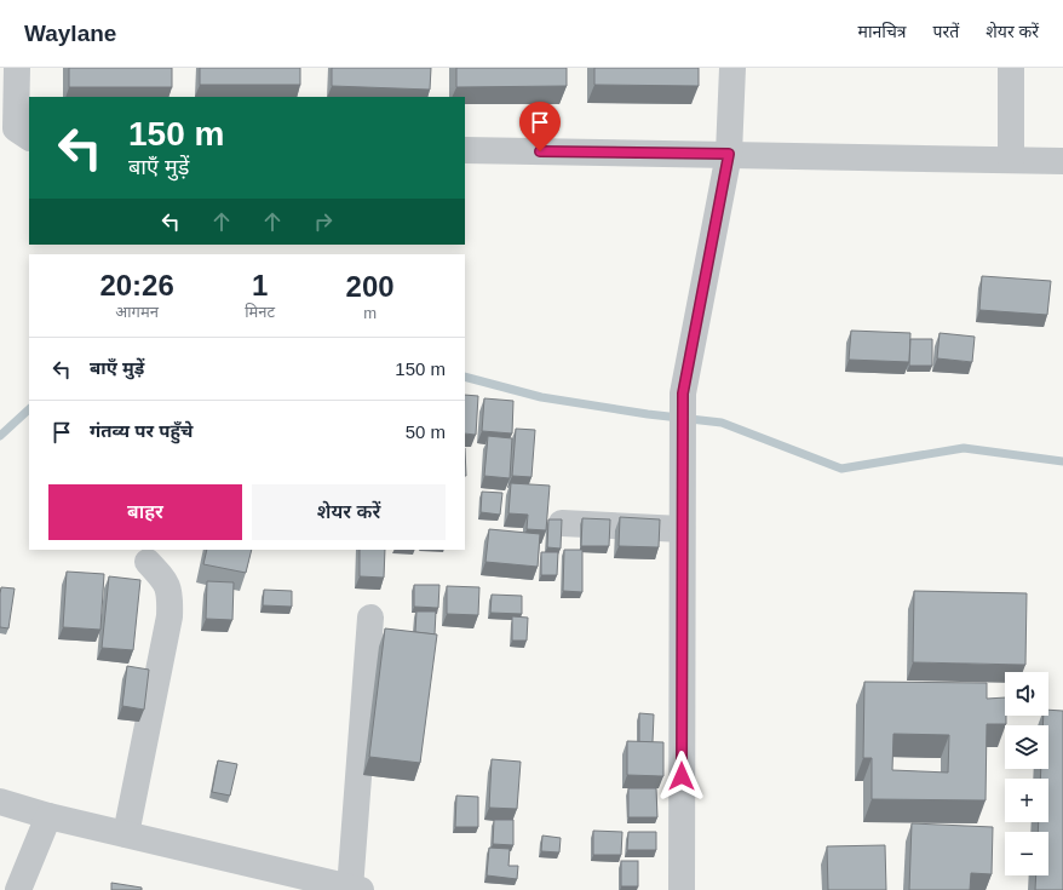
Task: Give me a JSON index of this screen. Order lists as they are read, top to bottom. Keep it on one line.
{"page":{"header":"Waylane","nav":["मानचित्र","परतें","शेयर करें"],"turn":["150 m","बाएँ मुड़ें"],"eta":["20:26","आगमन","1","मिनट","200","m"],"list":[{"name":"बाएँ मुड़ें","value":"150 m"},{"name":"गंतव्य पर पहुँचे","value":"50 m"}],"buttons":["बाहर","शेयर करें"],"map_buttons":["+","−"]}}
